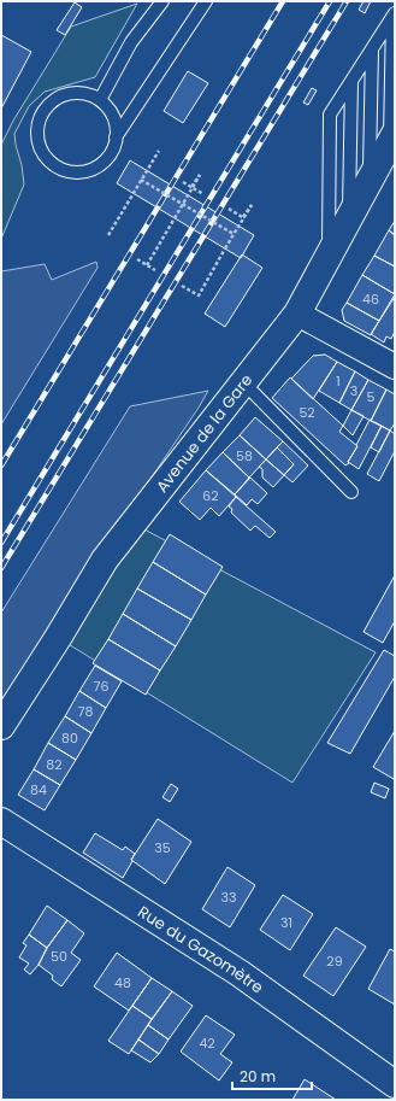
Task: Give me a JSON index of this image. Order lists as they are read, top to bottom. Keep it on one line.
{"streets":{"street":["Avenue de la Gare","Rue du Gazomètre"]},"house_numbers":["46","1","3","5","52","58","62","76","78","80","82","84","35","33","31","50","29","48","42"],"scale_bar":"20 m"}
